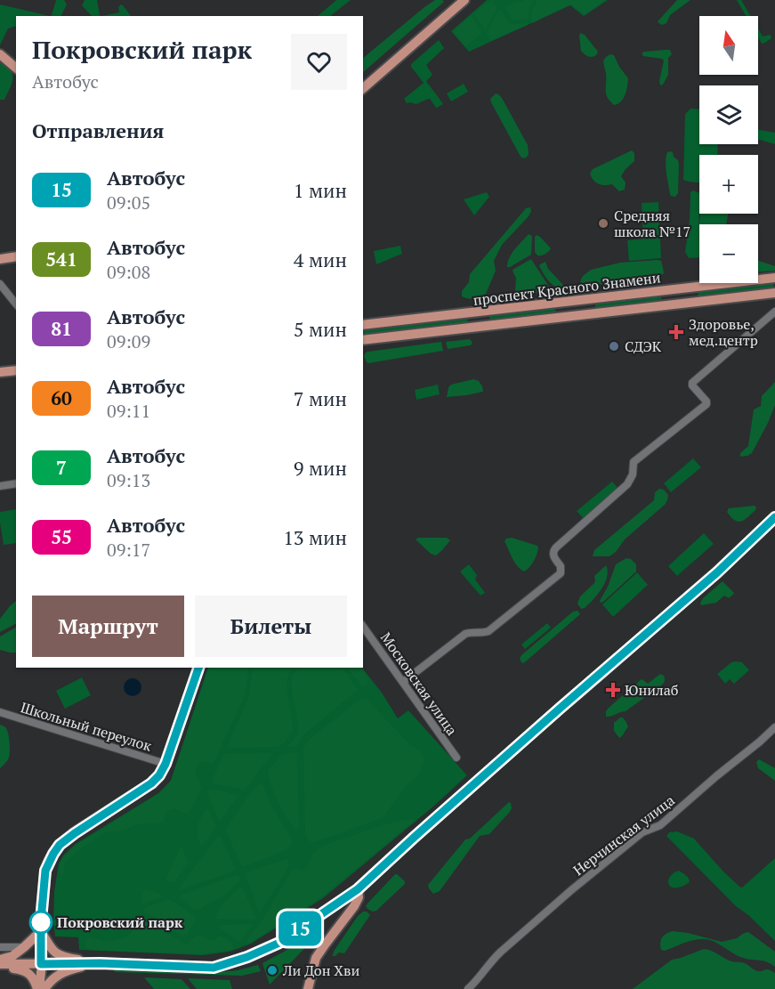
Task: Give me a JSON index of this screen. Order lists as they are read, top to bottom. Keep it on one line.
{"streets":{"main road":["проспект Красного Знамени"],"street":["Московская улица","Школьный переулок","Нерчинская улица"]},"places":{"other":["Средняя школа №17","СДЭК","Покровский парк","Ли Дон Хви"],"health":["Здоровье, мед.центр","Юнилаб"]},"lines":["bus line 15"],"north":"top","page":{"on_map":"15","map_buttons":["+","−"],"heading":[["Покровский парк","Автобус"],"Отправления"],"list":[{"mark":"15","name":"Автобус","note":"09:05","value":"1 мин"},{"mark":"541","name":"Автобус","note":"09:08","value":"4 мин"},{"mark":"81","name":"Автобус","note":"09:09","value":"5 мин"},{"mark":"60","name":"Автобус","note":"09:11","value":"7 мин"},{"mark":"7","name":"Автобус","note":"09:13","value":"9 мин"},{"mark":"55","name":"Автобус","note":"09:17","value":"13 мин"}],"buttons":["Маршрут","Билеты"]}}
